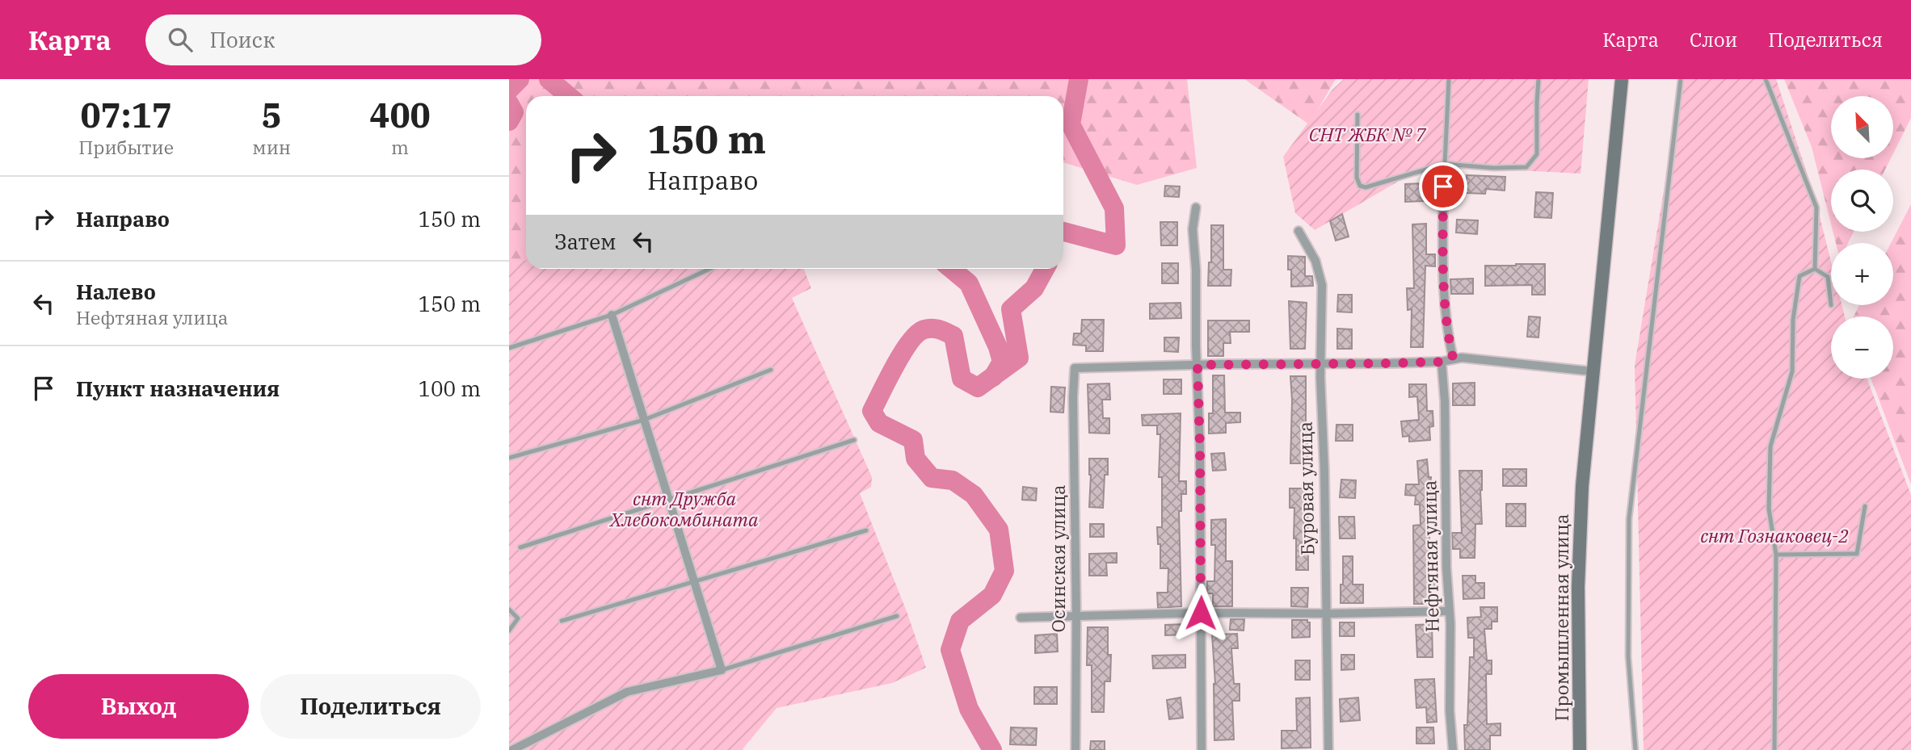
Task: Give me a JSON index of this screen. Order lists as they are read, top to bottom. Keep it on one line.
{"streets":{"main road":["Промышленная улица"],"street":["Буровая улица","Нефтяная улица","Осинская улица"]},"parks":["СНТ ЖБК № 7","снт Дружба Хлебокомбината","снт Гознаковец-2"],"north":"top left","page":{"header":"Карта","search":"Поиск","nav":["Карта","Слои","Поделиться"],"eta":["07:17","Прибытие","5","мин","400","m"],"map_buttons":["+","−"],"turn":["150 m","Направо"],"list":[{"name":"Направо","value":"150 m"},{"name":"Налево","note":"Нефтяная улица","value":"150 m"},{"name":"Пункт назначения","value":"100 m"}],"then":"Затем","buttons":["Выход","Поделиться"]}}
